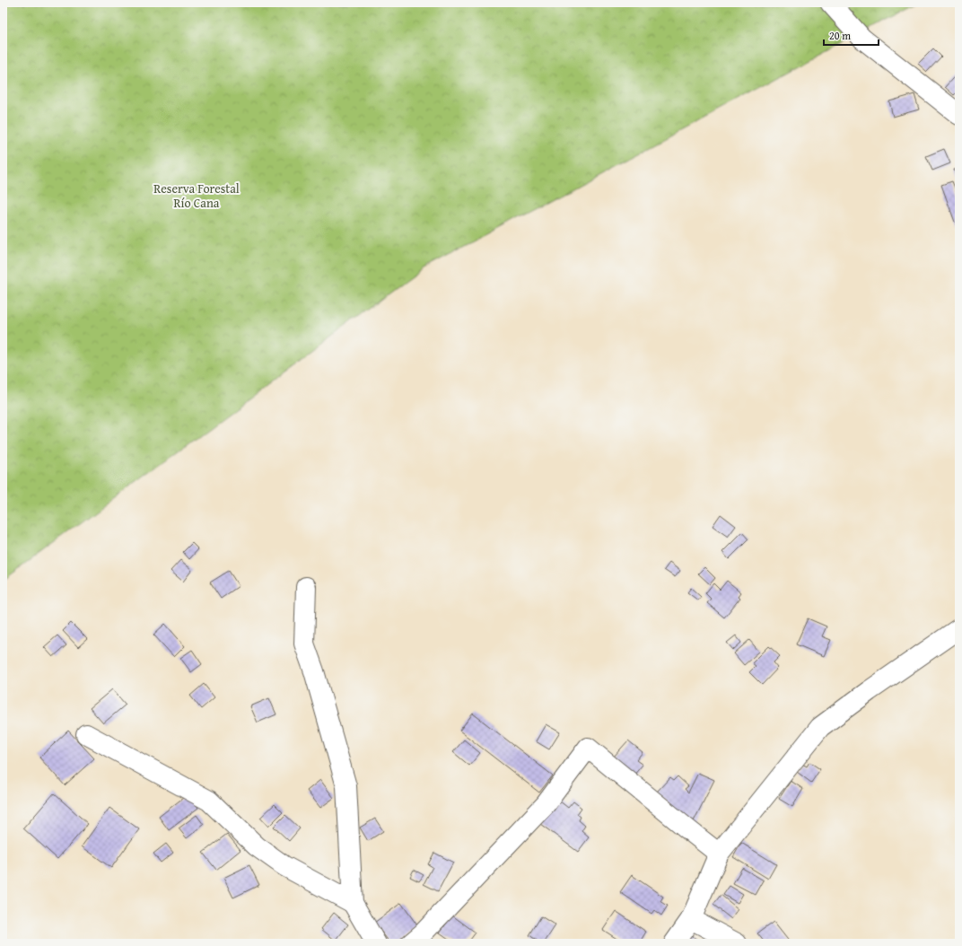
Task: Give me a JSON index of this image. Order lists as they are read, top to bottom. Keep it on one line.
{"parks":["Reserva Forestal Río Cana"],"scale_bar":"20 m"}
